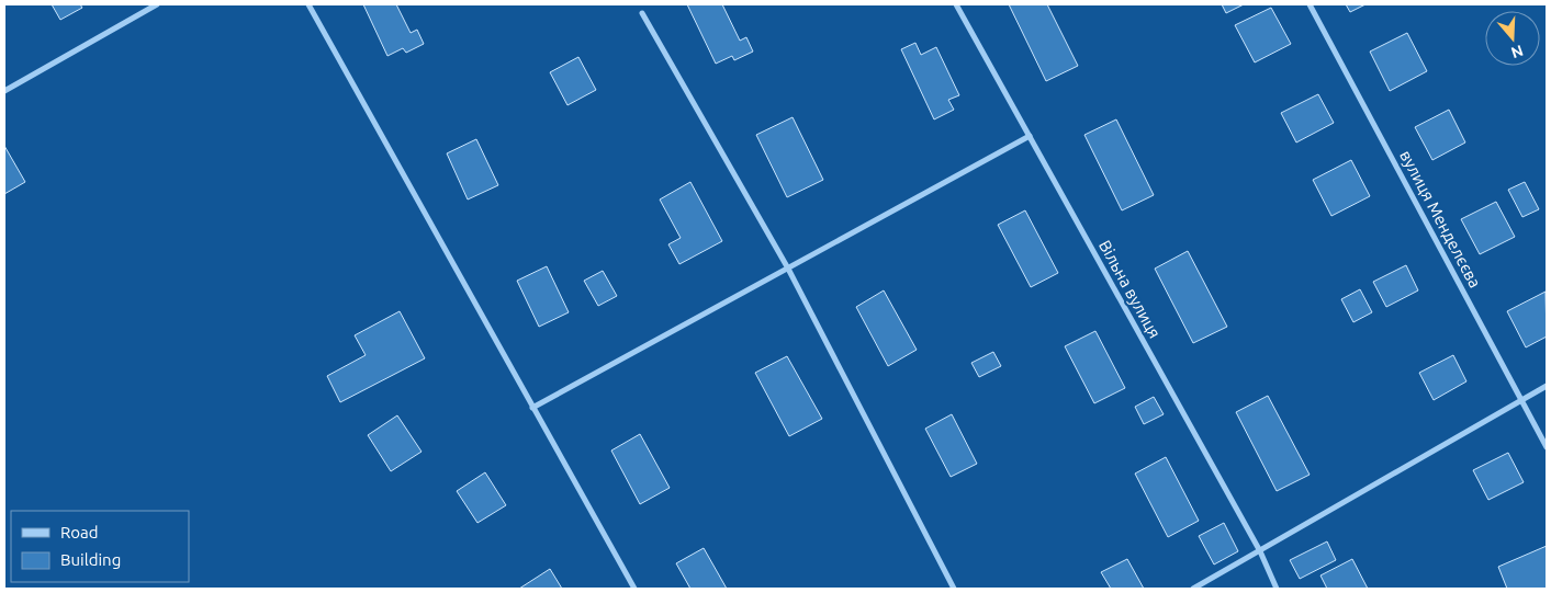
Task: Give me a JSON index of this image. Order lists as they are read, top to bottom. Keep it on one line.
{"streets":{"street":["вулиця Менделєєва","Вільна вулиця"]},"legend":["Road","Building"],"north":"bottom"}
